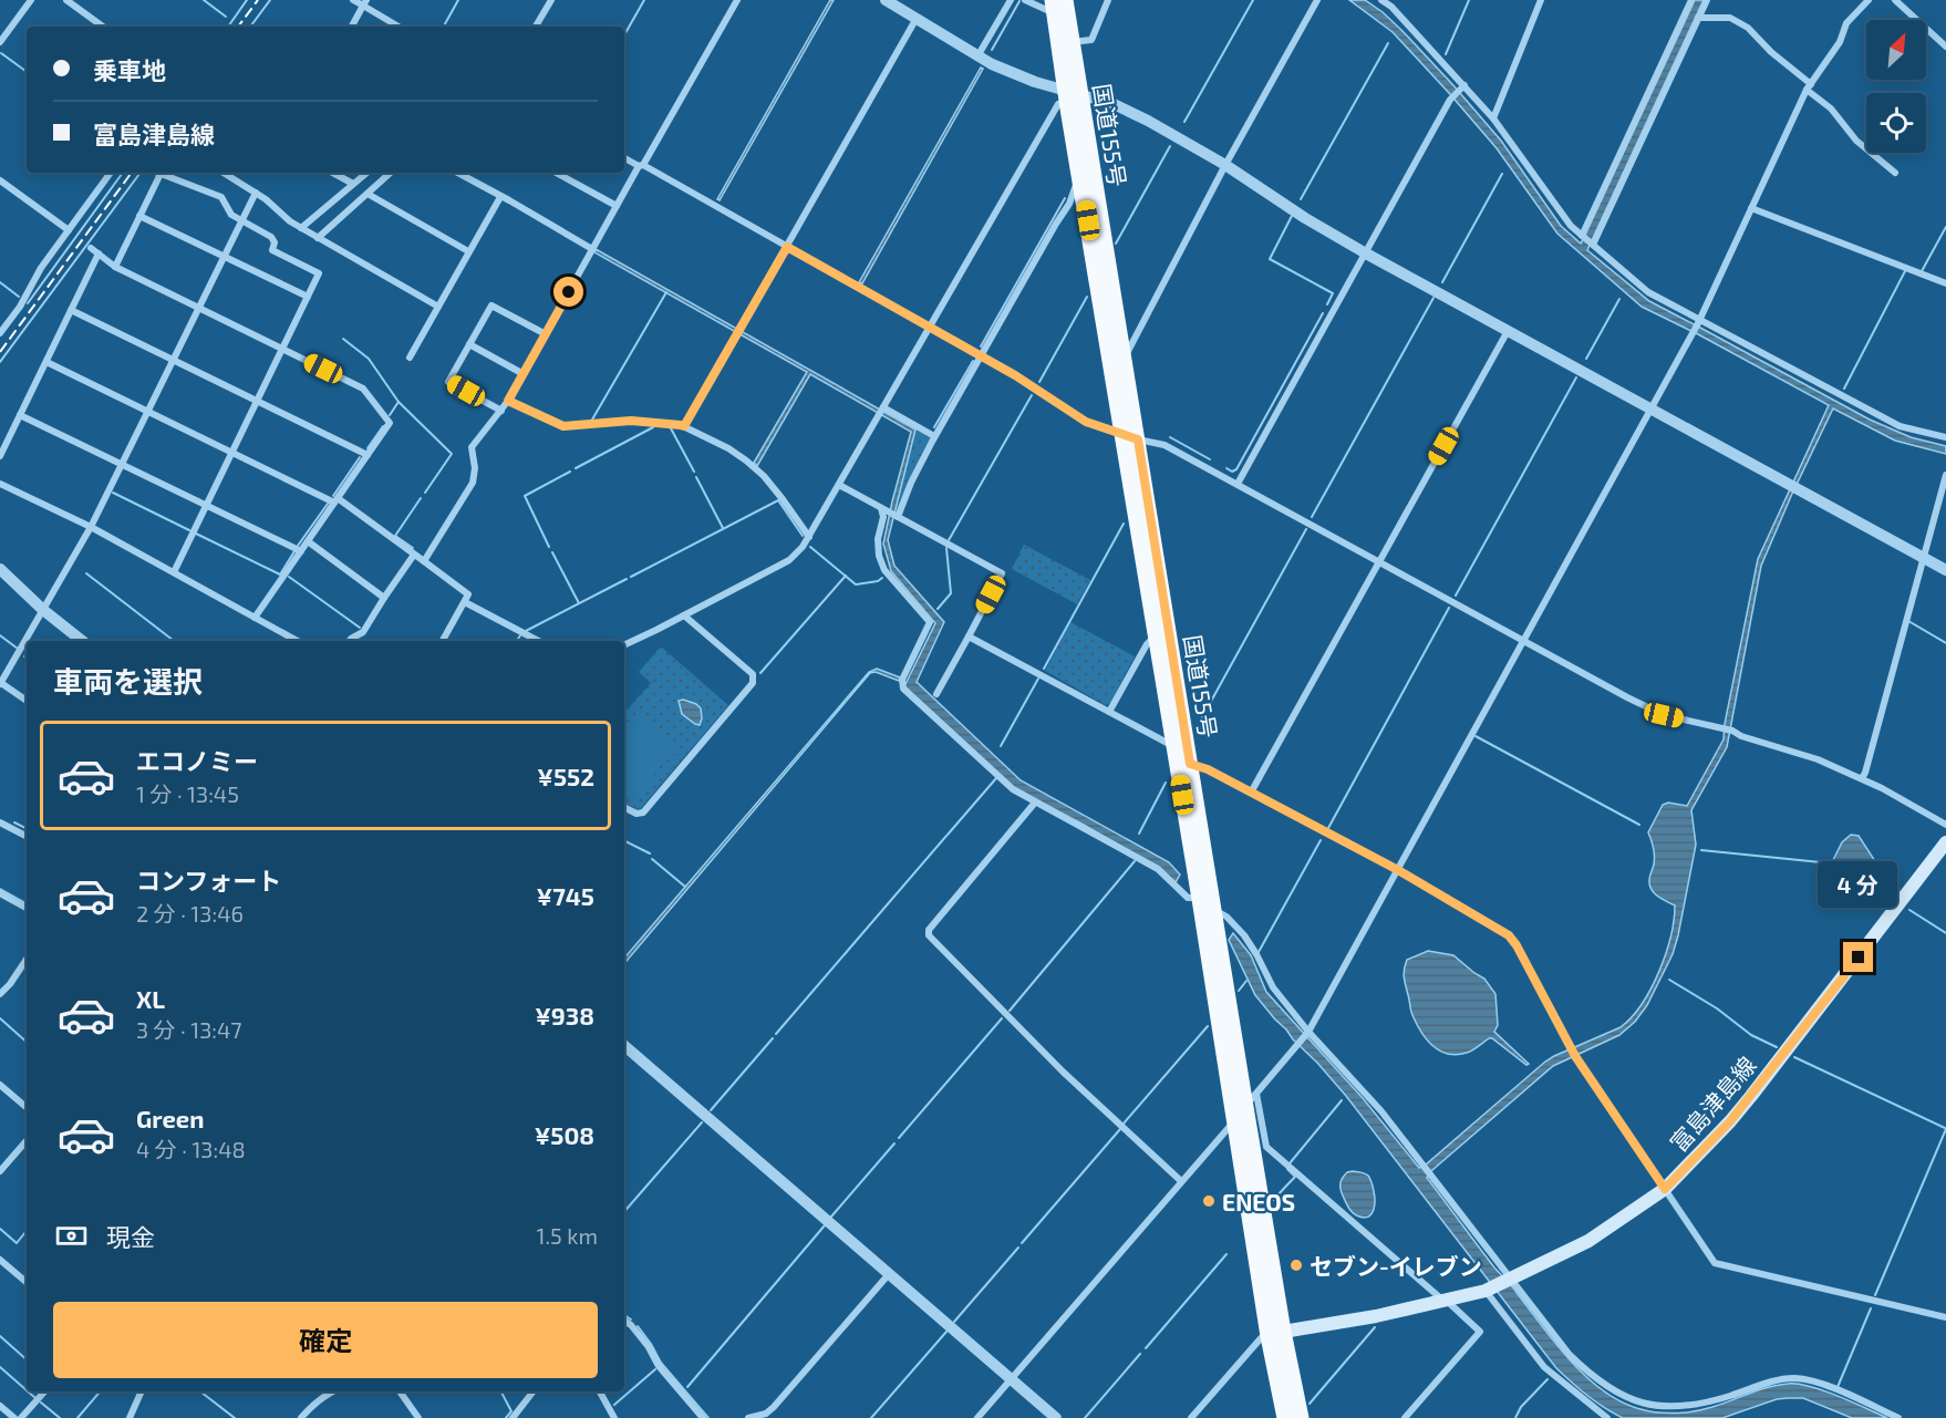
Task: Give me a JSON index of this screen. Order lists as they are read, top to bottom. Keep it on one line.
{"streets":{"highway":["国道155号"],"main road":["富島津島線"]},"crossings":[["国道155号","富島津島線"]],"places":["ENEOS","セブン-イレブン"],"north":"top right","page":{"banner":["乗車地","富島津島線"],"heading":"車両を選択","list":[{"name":"エコノミー","note":"1 分 · 13:45","value":"¥552"},{"name":"コンフォート","note":"2 分 · 13:46","value":"¥745"},{"name":"XL","note":"3 分 · 13:47","value":"¥938"},{"name":"Green","note":"4 分 · 13:48","value":"¥508"}],"bubble":"4 分","pay":["現金","1.5 km"],"buttons":"確定"}}
